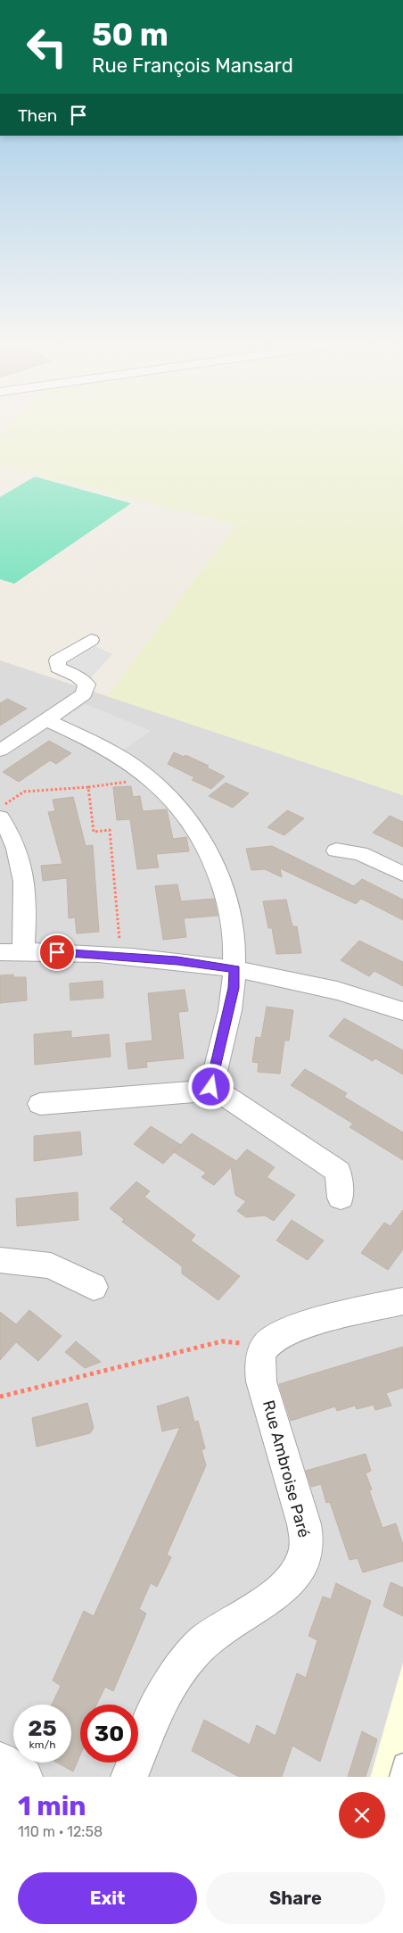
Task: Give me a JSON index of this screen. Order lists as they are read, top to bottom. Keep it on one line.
{"streets":{"street":["Rue Ambroise Paré"]},"page":{"turn":["50 m","Rue François Mansard"],"then":"Then","speed":"25 km/h","limit":"30","heading":["1 min","110 m · 12:58"],"buttons":["Exit","Share"]}}
